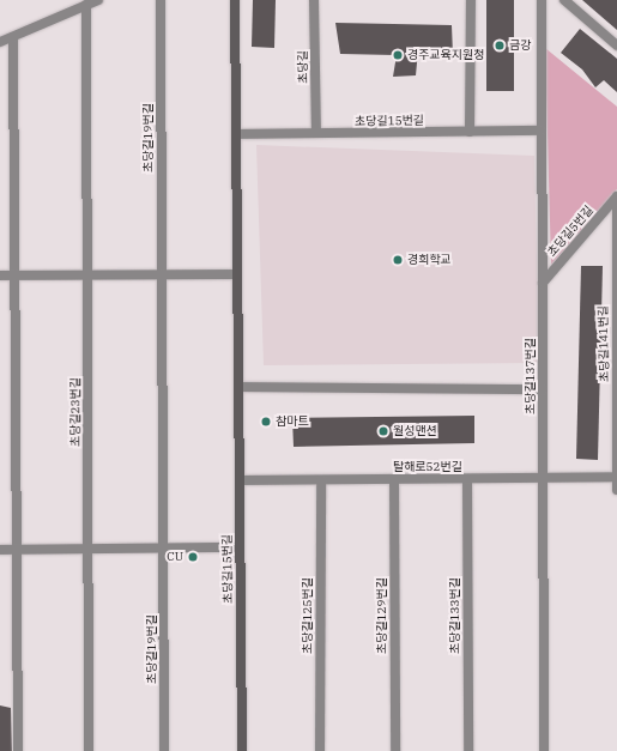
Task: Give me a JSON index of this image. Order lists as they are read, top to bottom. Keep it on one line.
{"streets":{"street":["초당길","초당길15번길","초당길19번길","초당길5번길","초당길141번길","초당길137번길","초당길23번길","탈해로52번길","초당길125번길","초당길129번길","초당길133번길"]},"crossings":[["초당길","초당길15번길"],["초당길15번길","초당길137번길"],["초당길15번길","탈해로52번길"],["초당길5번길","초당길141번길"],["초당길5번길","초당길137번길"],["초당길141번길","탈해로52번길"],["초당길137번길","탈해로52번길"],["탈해로52번길","초당길125번길"],["탈해로52번길","초당길129번길"],["탈해로52번길","초당길133번길"]],"places":["금강","경주교육지원청","경희학교","참마트","월성맨션","CU"]}
